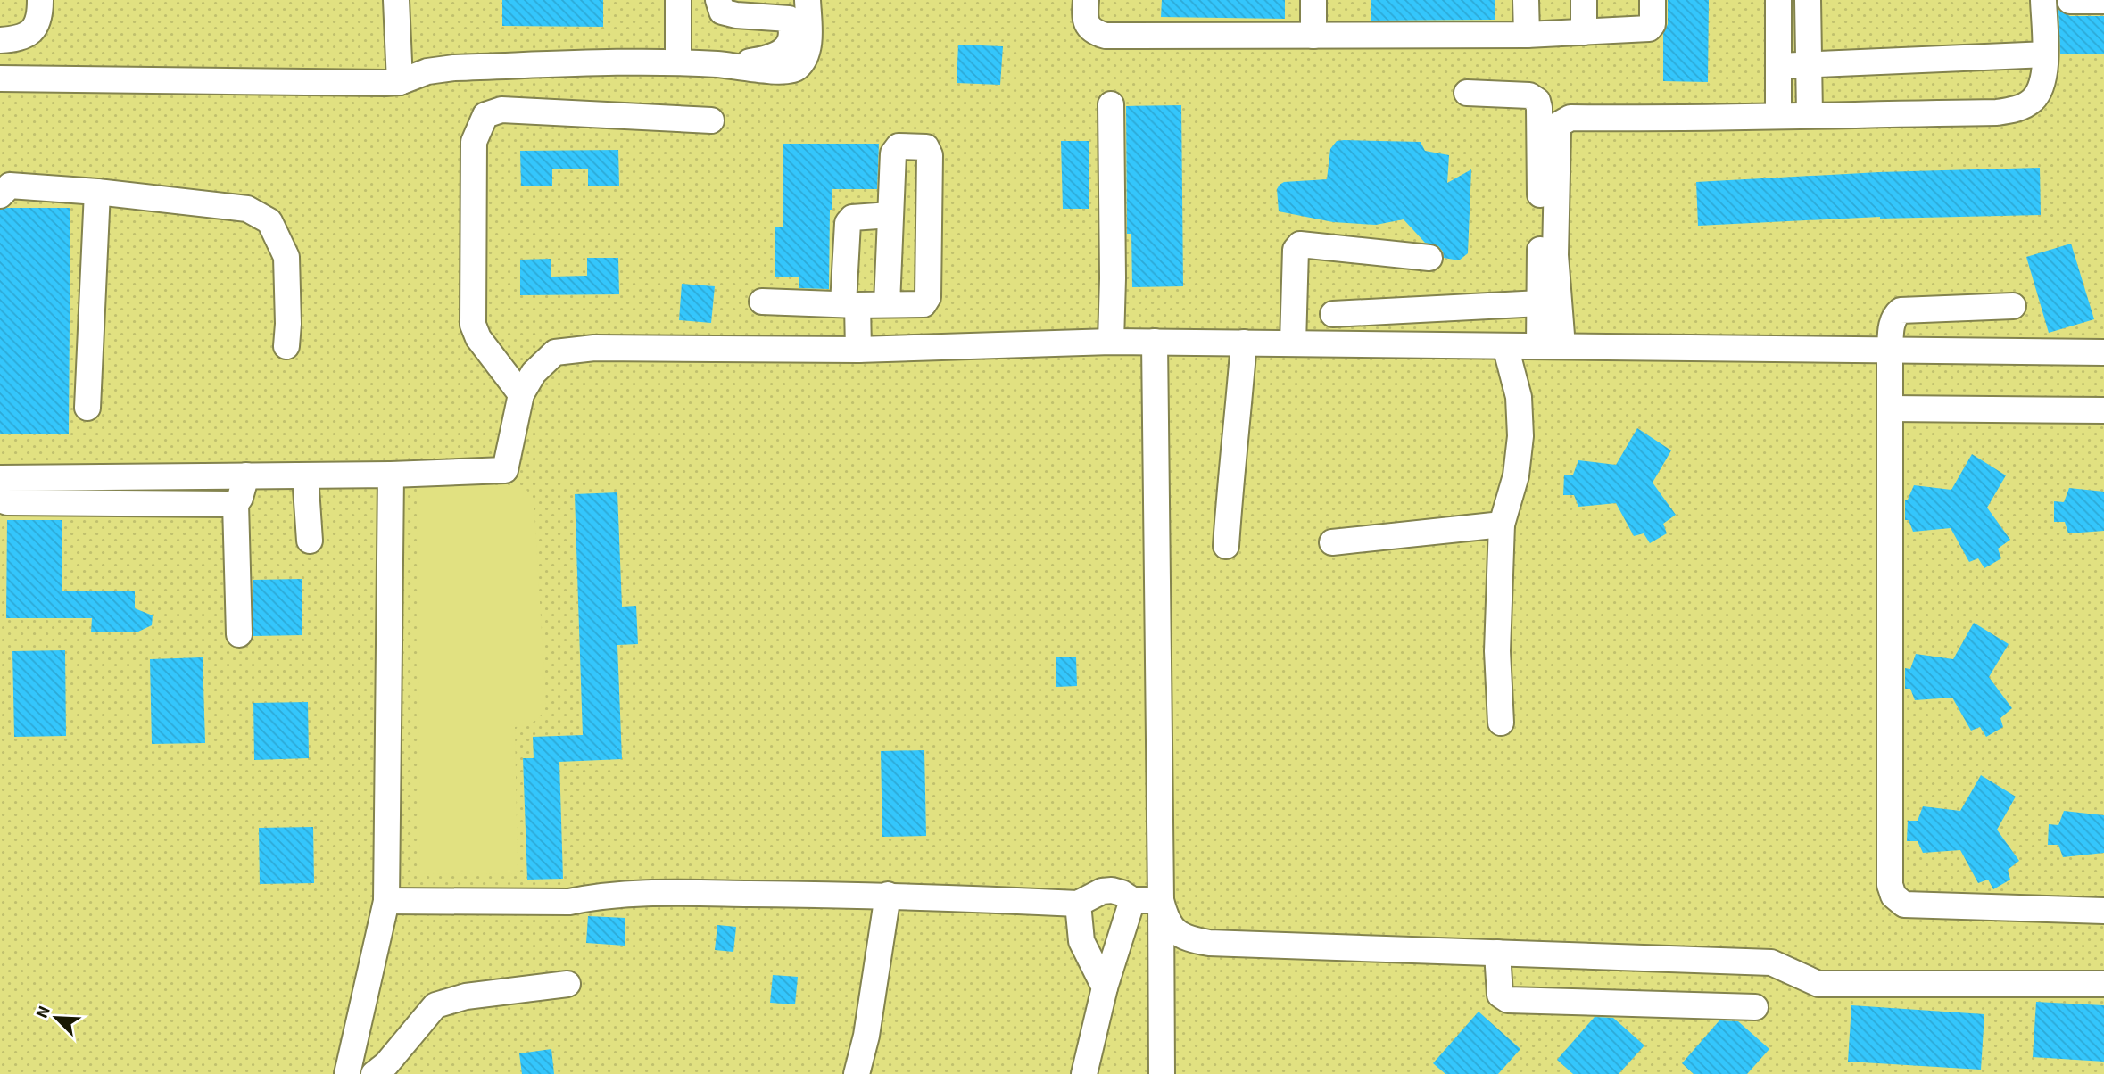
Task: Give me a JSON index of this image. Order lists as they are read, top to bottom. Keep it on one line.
{"north":"top left"}
